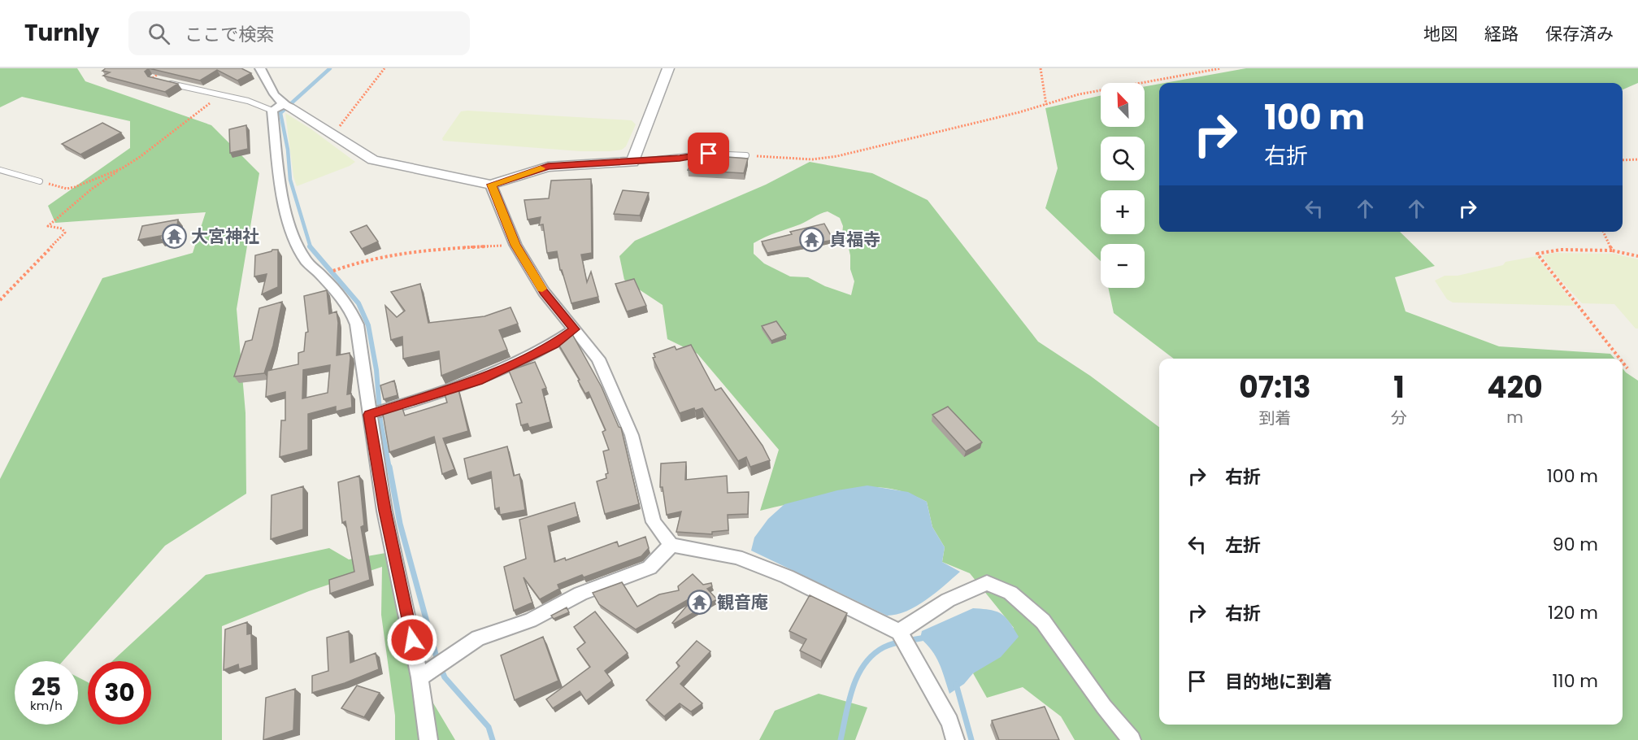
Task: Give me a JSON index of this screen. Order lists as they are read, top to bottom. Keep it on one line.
{"places":{"temple":["大宮神社","貞福寺","観音庵"]},"north":"top left","page":{"header":"Turnly","search":"ここで検索","nav":["地図","経路","保存済み"],"map_buttons":["+","−"],"turn":["100 m","右折"],"eta":["07:13","到着","1","分","420","m"],"list":[{"name":"右折","value":"100 m"},{"name":"左折","value":"90 m"},{"name":"右折","value":"120 m"},{"name":"目的地に到着","value":"110 m"}],"speed":"25 km/h","limit":"30"}}
